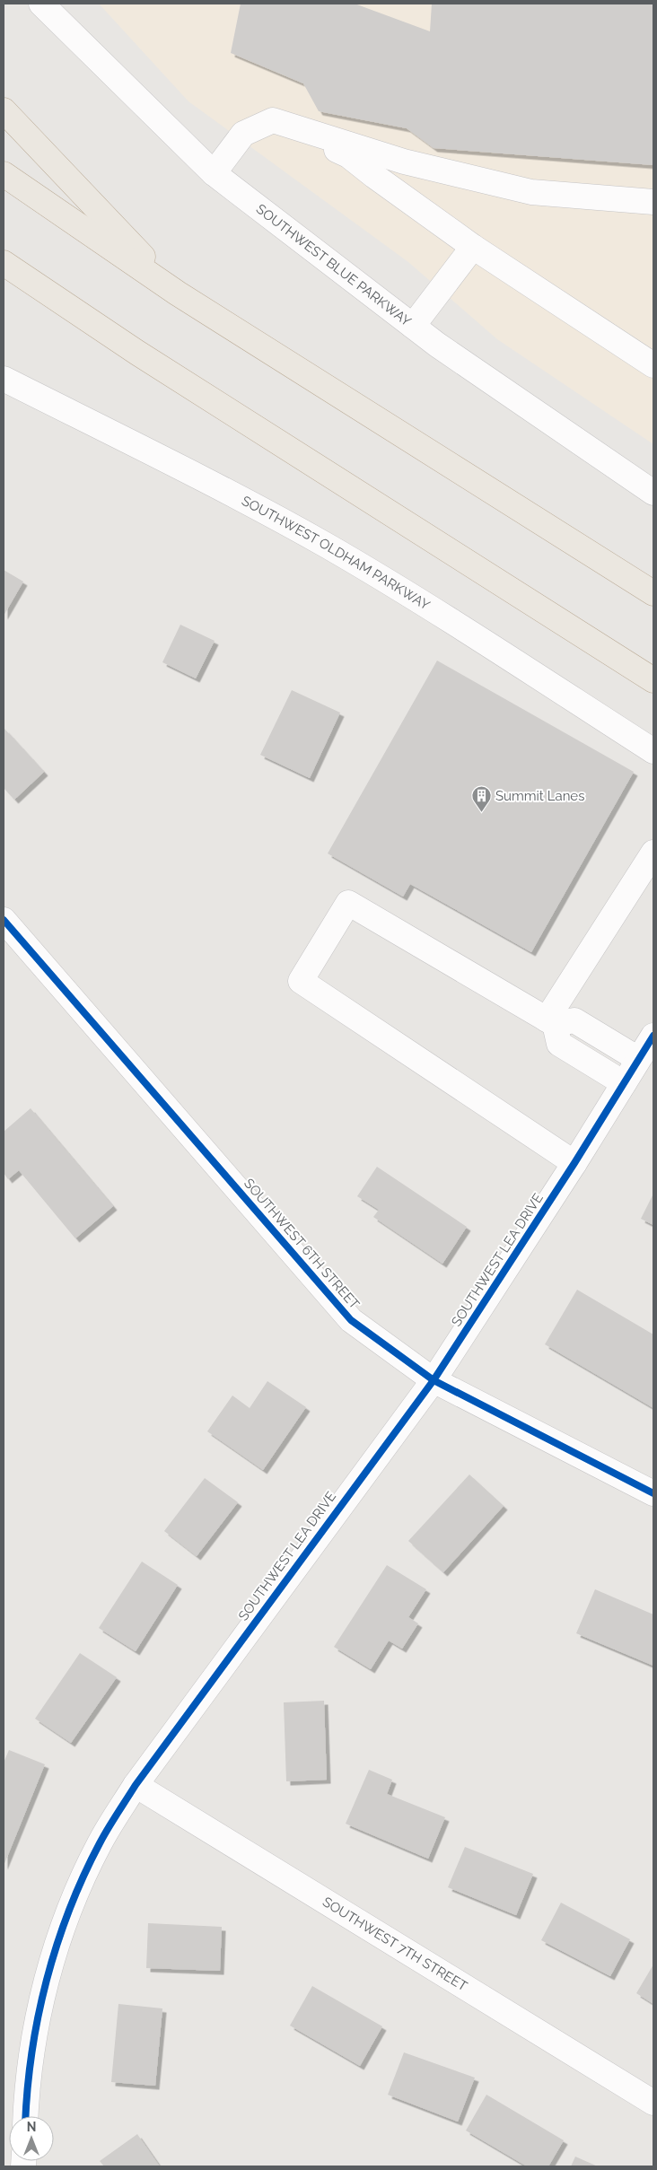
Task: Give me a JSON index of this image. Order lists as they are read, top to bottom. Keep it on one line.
{"streets":{"street":["SOUTHWEST BLUE PARKWAY","SOUTHWEST OLDHAM PARKWAY","SOUTHWEST 6TH STREET","SOUTHWEST LEA DRIVE","SOUTHWEST 7TH STREET"]},"crossings":[["SOUTHWEST 6TH STREET","SOUTHWEST LEA DRIVE"],["SOUTHWEST LEA DRIVE","SOUTHWEST 7TH STREET"]],"places":{"building":["Summit Lanes"]},"north":"top"}
